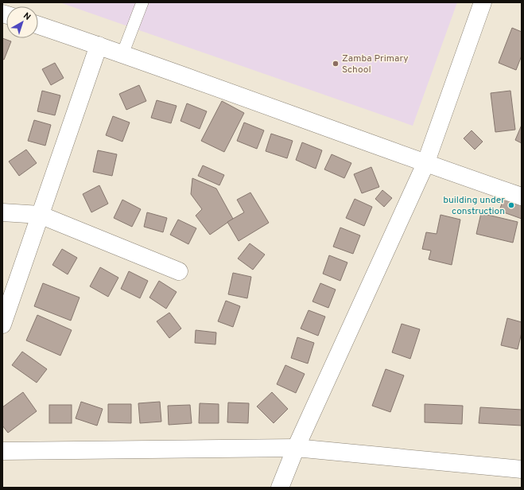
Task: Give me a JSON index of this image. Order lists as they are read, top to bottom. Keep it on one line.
{"places":["Zamba Primary School","building under construction"],"north":"top right"}
